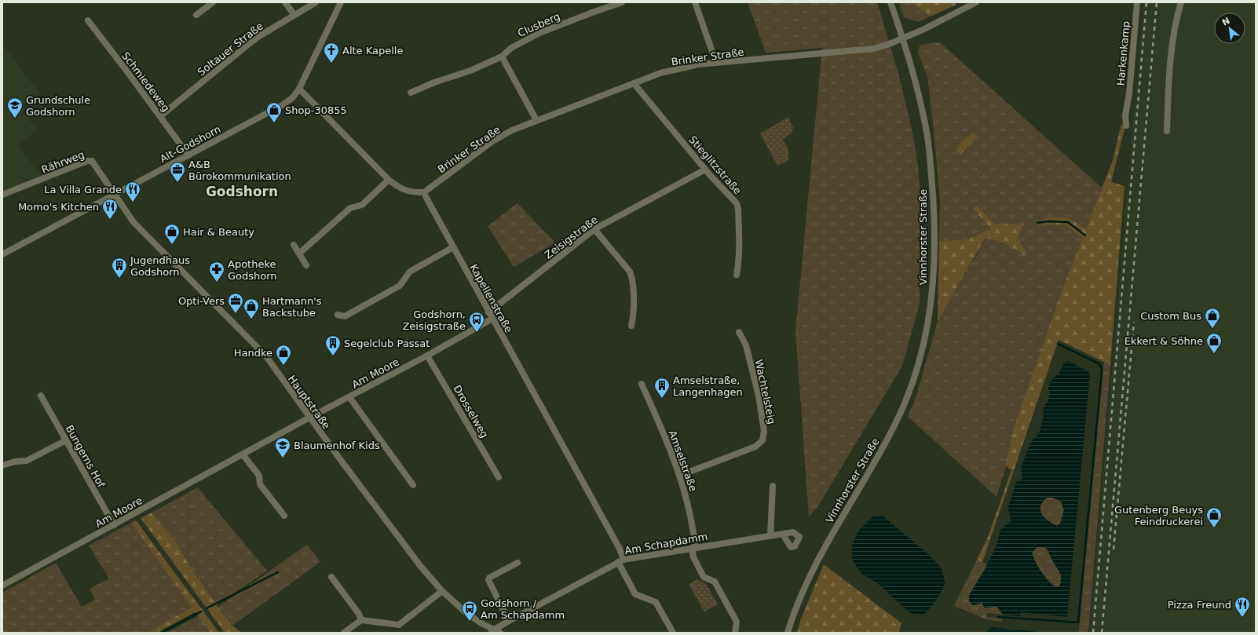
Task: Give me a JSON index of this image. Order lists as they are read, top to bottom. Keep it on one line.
{"streets":{"street":["Clusberg","Soltauer Straße","Harkenkamp","Brinker Straße","Schmiedeweg","Alt-Godshorn","Rährweg","Stieglitzstraße","Zeisigstraße","Vinnhorster Straße","Kapellenstraße","Am Moore","Wachtelsteig","Hauptstraße","Drosselweg","Bungerns Hof","Amselstraße","Am Schapdamm"]},"crossings":[["Soltauer Straße","Schmiedeweg"],["Brinker Straße","Stieglitzstraße"],["Brinker Straße","Vinnhorster Straße"],["Brinker Straße","Kapellenstraße"],["Schmiedeweg","Alt-Godshorn"],["Alt-Godshorn","Rährweg"],["Alt-Godshorn","Hauptstraße"],["Rährweg","Hauptstraße"],["Stieglitzstraße","Zeisigstraße"],["Zeisigstraße","Kapellenstraße"],["Kapellenstraße","Am Moore"],["Kapellenstraße","Am Schapdamm"],["Am Moore","Hauptstraße"],["Am Moore","Drosselweg"],["Am Moore","Bungerns Hof"],["Wachtelsteig","Amselstraße"],["Hauptstraße","Am Schapdamm"],["Amselstraße","Am Schapdamm"]],"districts":["Godshorn"],"places":{"church":["Alte Kapelle"],"school or university":["Grundschule Godshorn","Blaumenhof Kids"],"shop":["Shop-30855","Hair & Beauty","Hartmann's Backstube","Custom Bus","Ekkert & Söhne","Handke","Gutenberg Beuys Feindruckerei"],"office":["A&B Bürokommunikation","Opti-Vers"],"restaurant":["La Villa Grande","Momo's Kitchen","Pizza Freund"],"building":["Jugendhaus Godshorn","Segelclub Passat","Amselstraße, Langenhagen"],"pharmacy":["Apotheke Godshorn"],"bus stop":["Godshorn, Zeisigstraße","Godshorn / Am Schapdamm"]},"north":"top left"}
